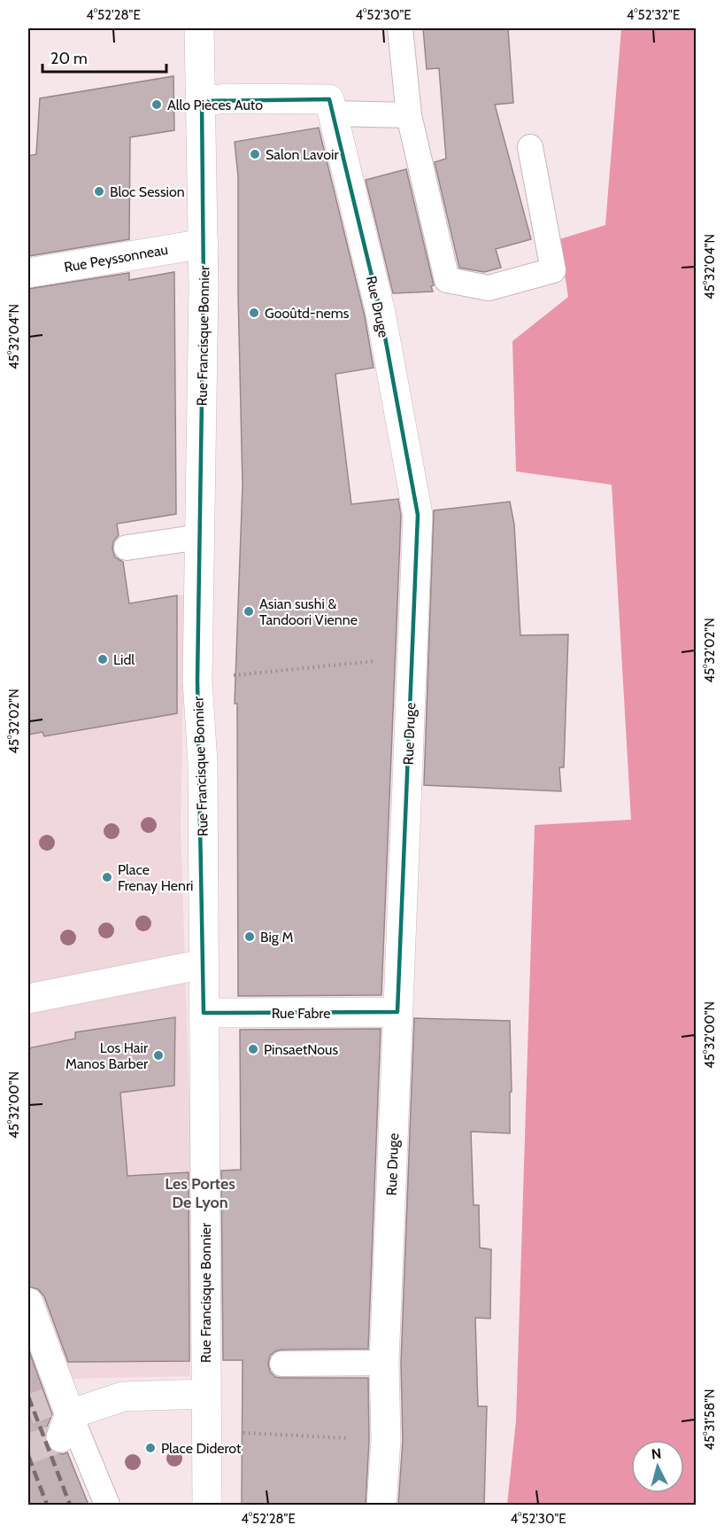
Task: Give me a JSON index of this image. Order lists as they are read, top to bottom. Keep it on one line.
{"streets":{"street":["Rue Peyssonneau","Rue Druge","Rue Francisque Bonnier","Rue Fabre"]},"crossings":[["Rue Peyssonneau","Rue Francisque Bonnier"],["Rue Druge","Rue Fabre"],["Rue Francisque Bonnier","Rue Fabre"]],"districts":["Les Portes De Lyon"],"places":["Allo Pièces Auto","Salon Lavoir","Bloc Session","Gooûtd-nems","Asian sushi & Tandoori Vienne","Lidl","Place Frenay Henri","Big M","PinsaetNous","Los Hair Manos Barber","Place Diderot"],"scale_bar":"20 m","north":"top","coordinates":["4°52'28\"E","4°52'30\"E","4°52'32\"E","45°32'04\"N","45°32'02\"N","45°32'00\"N","45°31'58\"N"]}
